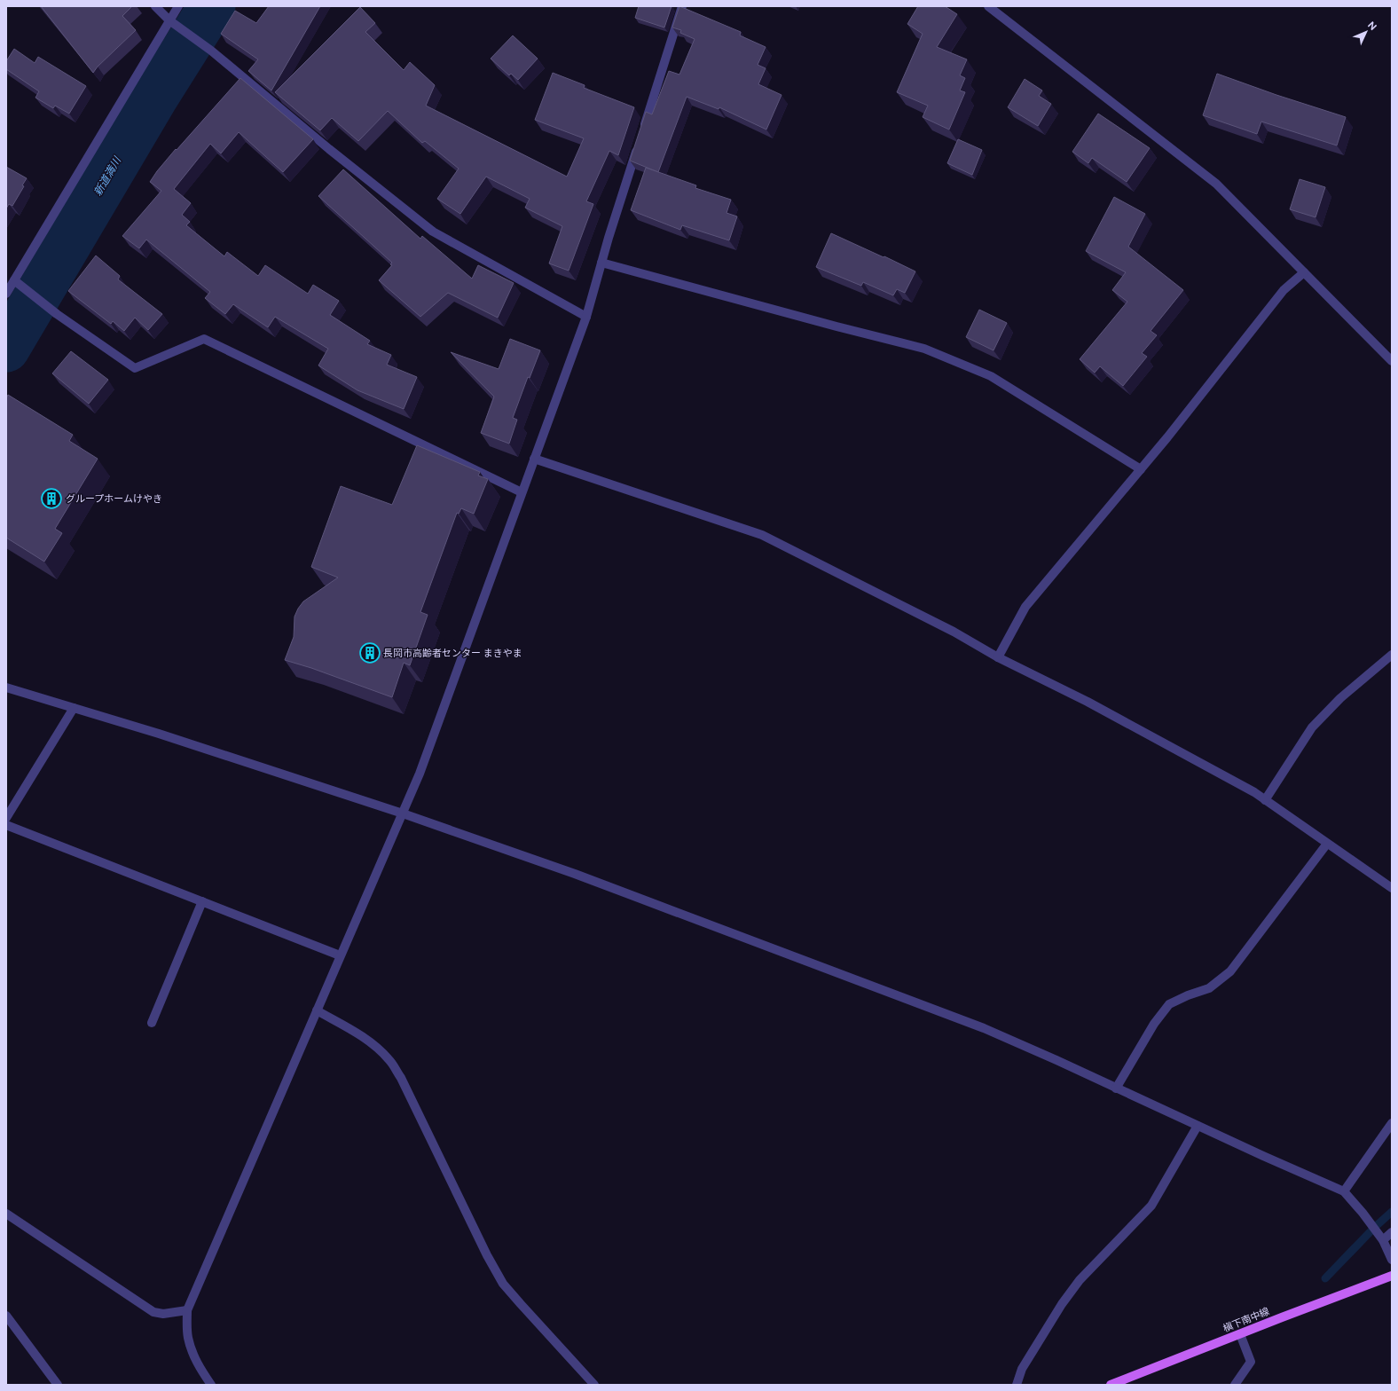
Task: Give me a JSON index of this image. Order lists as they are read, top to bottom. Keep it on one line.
{"streets":{"main road":["槇下南中線"]},"water":["新道満川"],"places":{"building":["グループホームけやき","長岡市高齢者センター まきやま"]},"north":"top right"}
